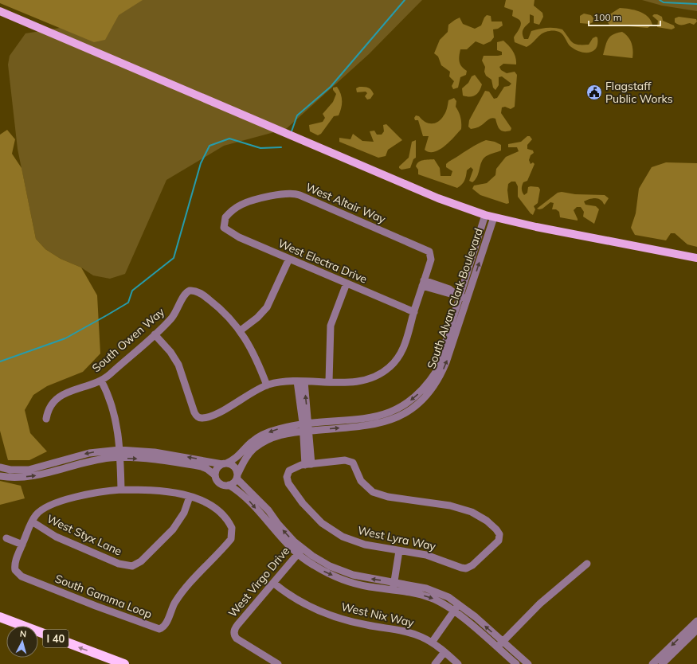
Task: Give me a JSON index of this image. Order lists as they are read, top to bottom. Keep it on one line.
{"streets":{"highway":["I 40"],"street":["West Altair Way","West Electra Drive","South Alvan Clark Boulevard","South Owen Way","West Styx Lane","West Lyra Way","West Virgo Drive","South Gamma Loop","West Nix Way"]},"crossings":[["West Altair Way","West Electra Drive"],["West Styx Lane","South Gamma Loop"],["West Virgo Drive","West Nix Way"]],"places":{"public building":["Flagstaff Public Works"]},"scale_bar":"100 m","north":"top"}
